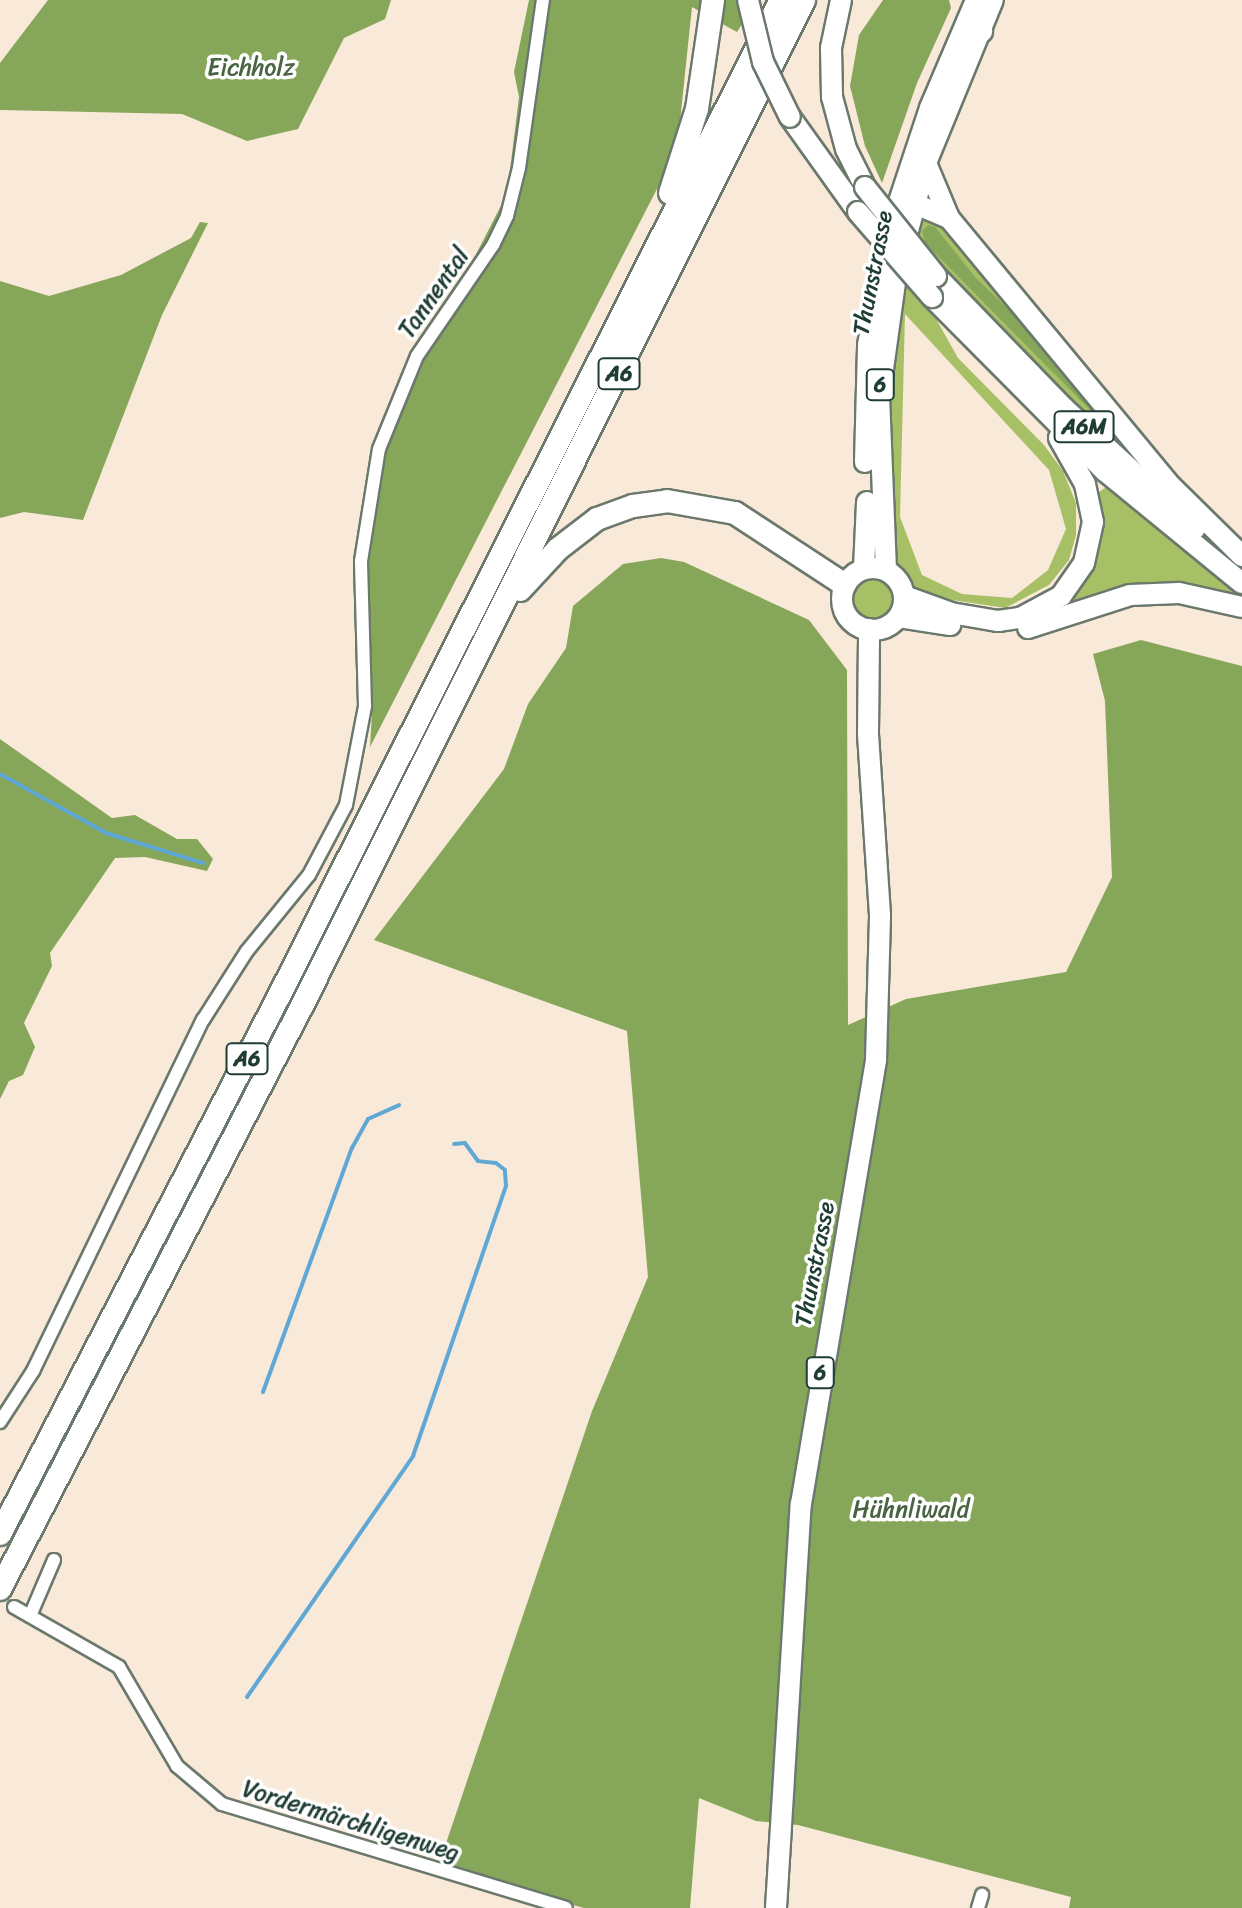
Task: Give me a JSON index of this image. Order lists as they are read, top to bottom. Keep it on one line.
{"streets":{"highway":["A6"],"main road":["Thunstrasse","6","A6M"],"street":["Tannental","Vordermärchligenweg"]},"crossings":[["A6","Vordermärchligenweg"]],"parks":["Eichholz","Hühnliwald"]}
